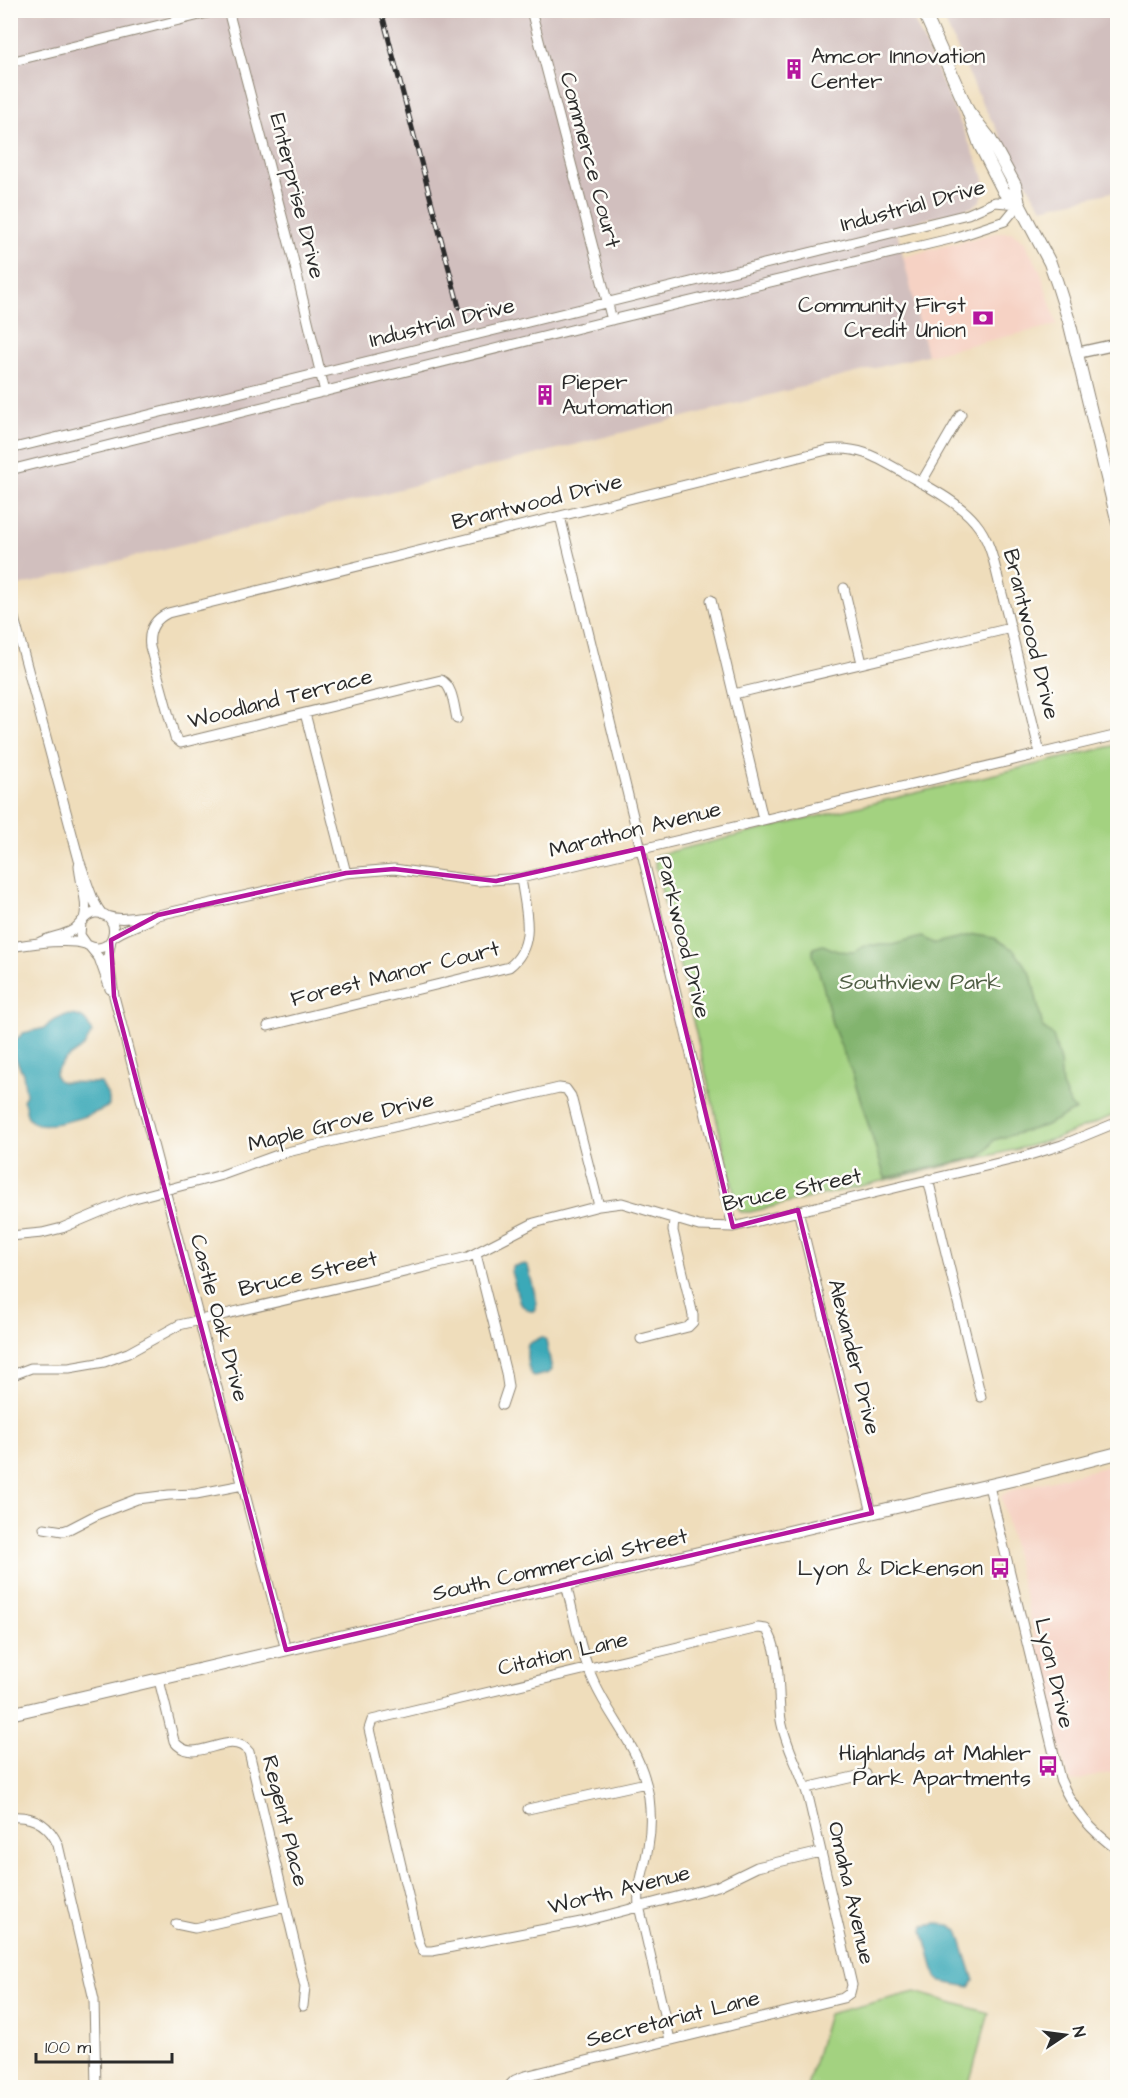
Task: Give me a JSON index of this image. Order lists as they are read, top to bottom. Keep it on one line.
{"streets":{"main road":["South Commercial Street"],"street":["Commerce Court","Enterprise Drive","Industrial Drive","Brantwood Drive","Woodland Terrace","Marathon Avenue","Parkwood Drive","Forest Manor Court","Maple Grove Drive","Bruce Street","Castle Oak Drive","Alexander Drive","Citation Lane","Lyon Drive","Regent Place","Worth Avenue","Omaha Avenue","Secretariat Lane"]},"crossings":[["Commerce Court","Industrial Drive"],["Enterprise Drive","Industrial Drive"],["Brantwood Drive","Woodland Terrace"],["Brantwood Drive","Marathon Avenue"],["Brantwood Drive","Parkwood Drive"],["Marathon Avenue","Parkwood Drive"],["Marathon Avenue","Forest Manor Court"],["Marathon Avenue","Castle Oak Drive"],["Parkwood Drive","Bruce Street"],["Maple Grove Drive","Bruce Street"],["Maple Grove Drive","Castle Oak Drive"],["Bruce Street","Castle Oak Drive"],["Bruce Street","Alexander Drive"],["Castle Oak Drive","South Commercial Street"],["Alexander Drive","South Commercial Street"],["South Commercial Street","Lyon Drive"],["South Commercial Street","Regent Place"],["Citation Lane","Worth Avenue"],["Citation Lane","Omaha Avenue"],["Worth Avenue","Omaha Avenue"],["Omaha Avenue","Secretariat Lane"]],"parks":["Southview Park"],"places":{"building":["Amcor Innovation Center","Pieper Automation"],"bank":["Community First Credit Union"],"bus stop":["Lyon & Dickenson","Highlands at Mahler Park Apartments"]},"scale_bar":"100 m","north":"right"}
